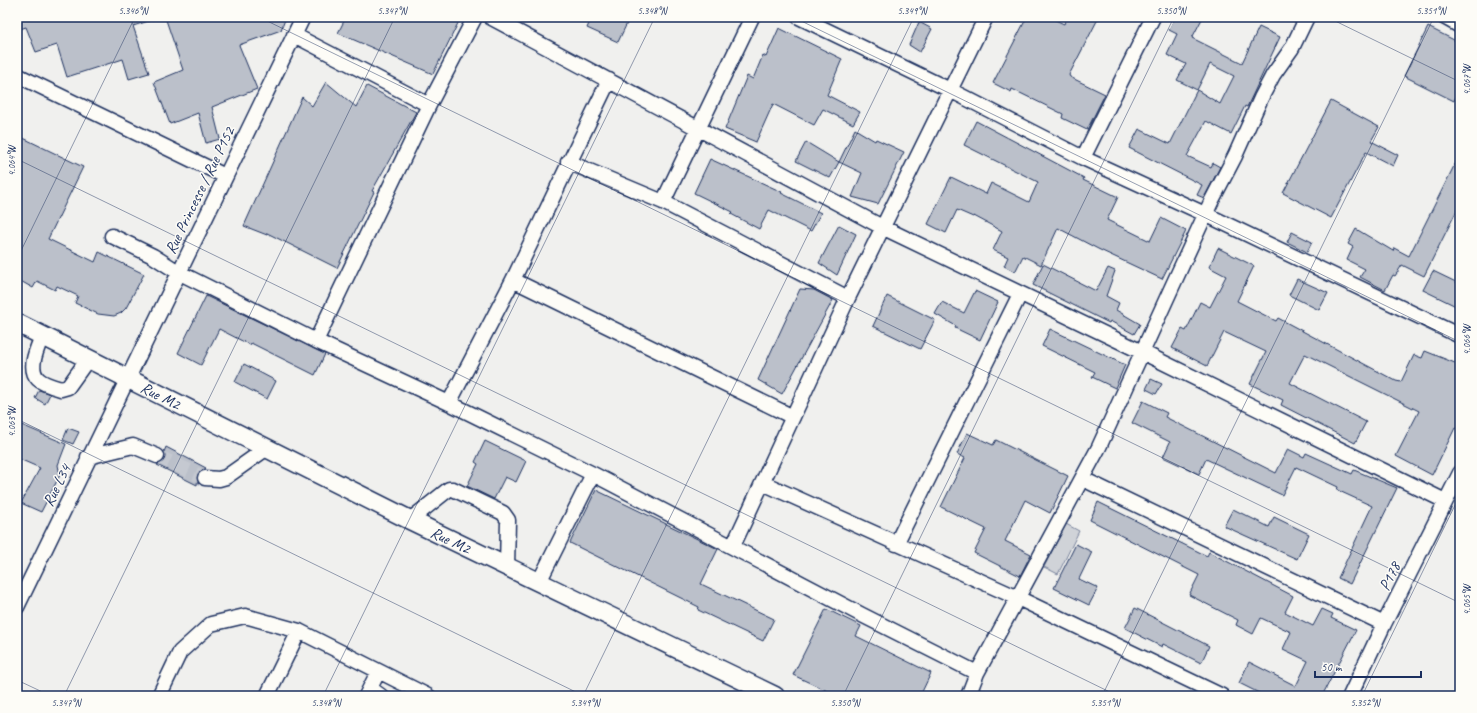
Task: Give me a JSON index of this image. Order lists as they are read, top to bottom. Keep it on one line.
{"streets":{"main road":["Rue M2"],"street":["Rue Princesse / Rue P152","Rue L34","P178"]},"crossings":[["Rue Princesse / Rue P152","Rue M2"],["Rue Princesse / Rue P152","Rue L34"],["Rue M2","Rue L34"]],"scale_bar":"50 m","coordinates":["5.346°N","5.347°N","5.348°N","5.349°N","5.350°N","5.351°N","4.067°W","4.064°W","4.066°W","4.063°W","4.065°W","5.352°N"]}
